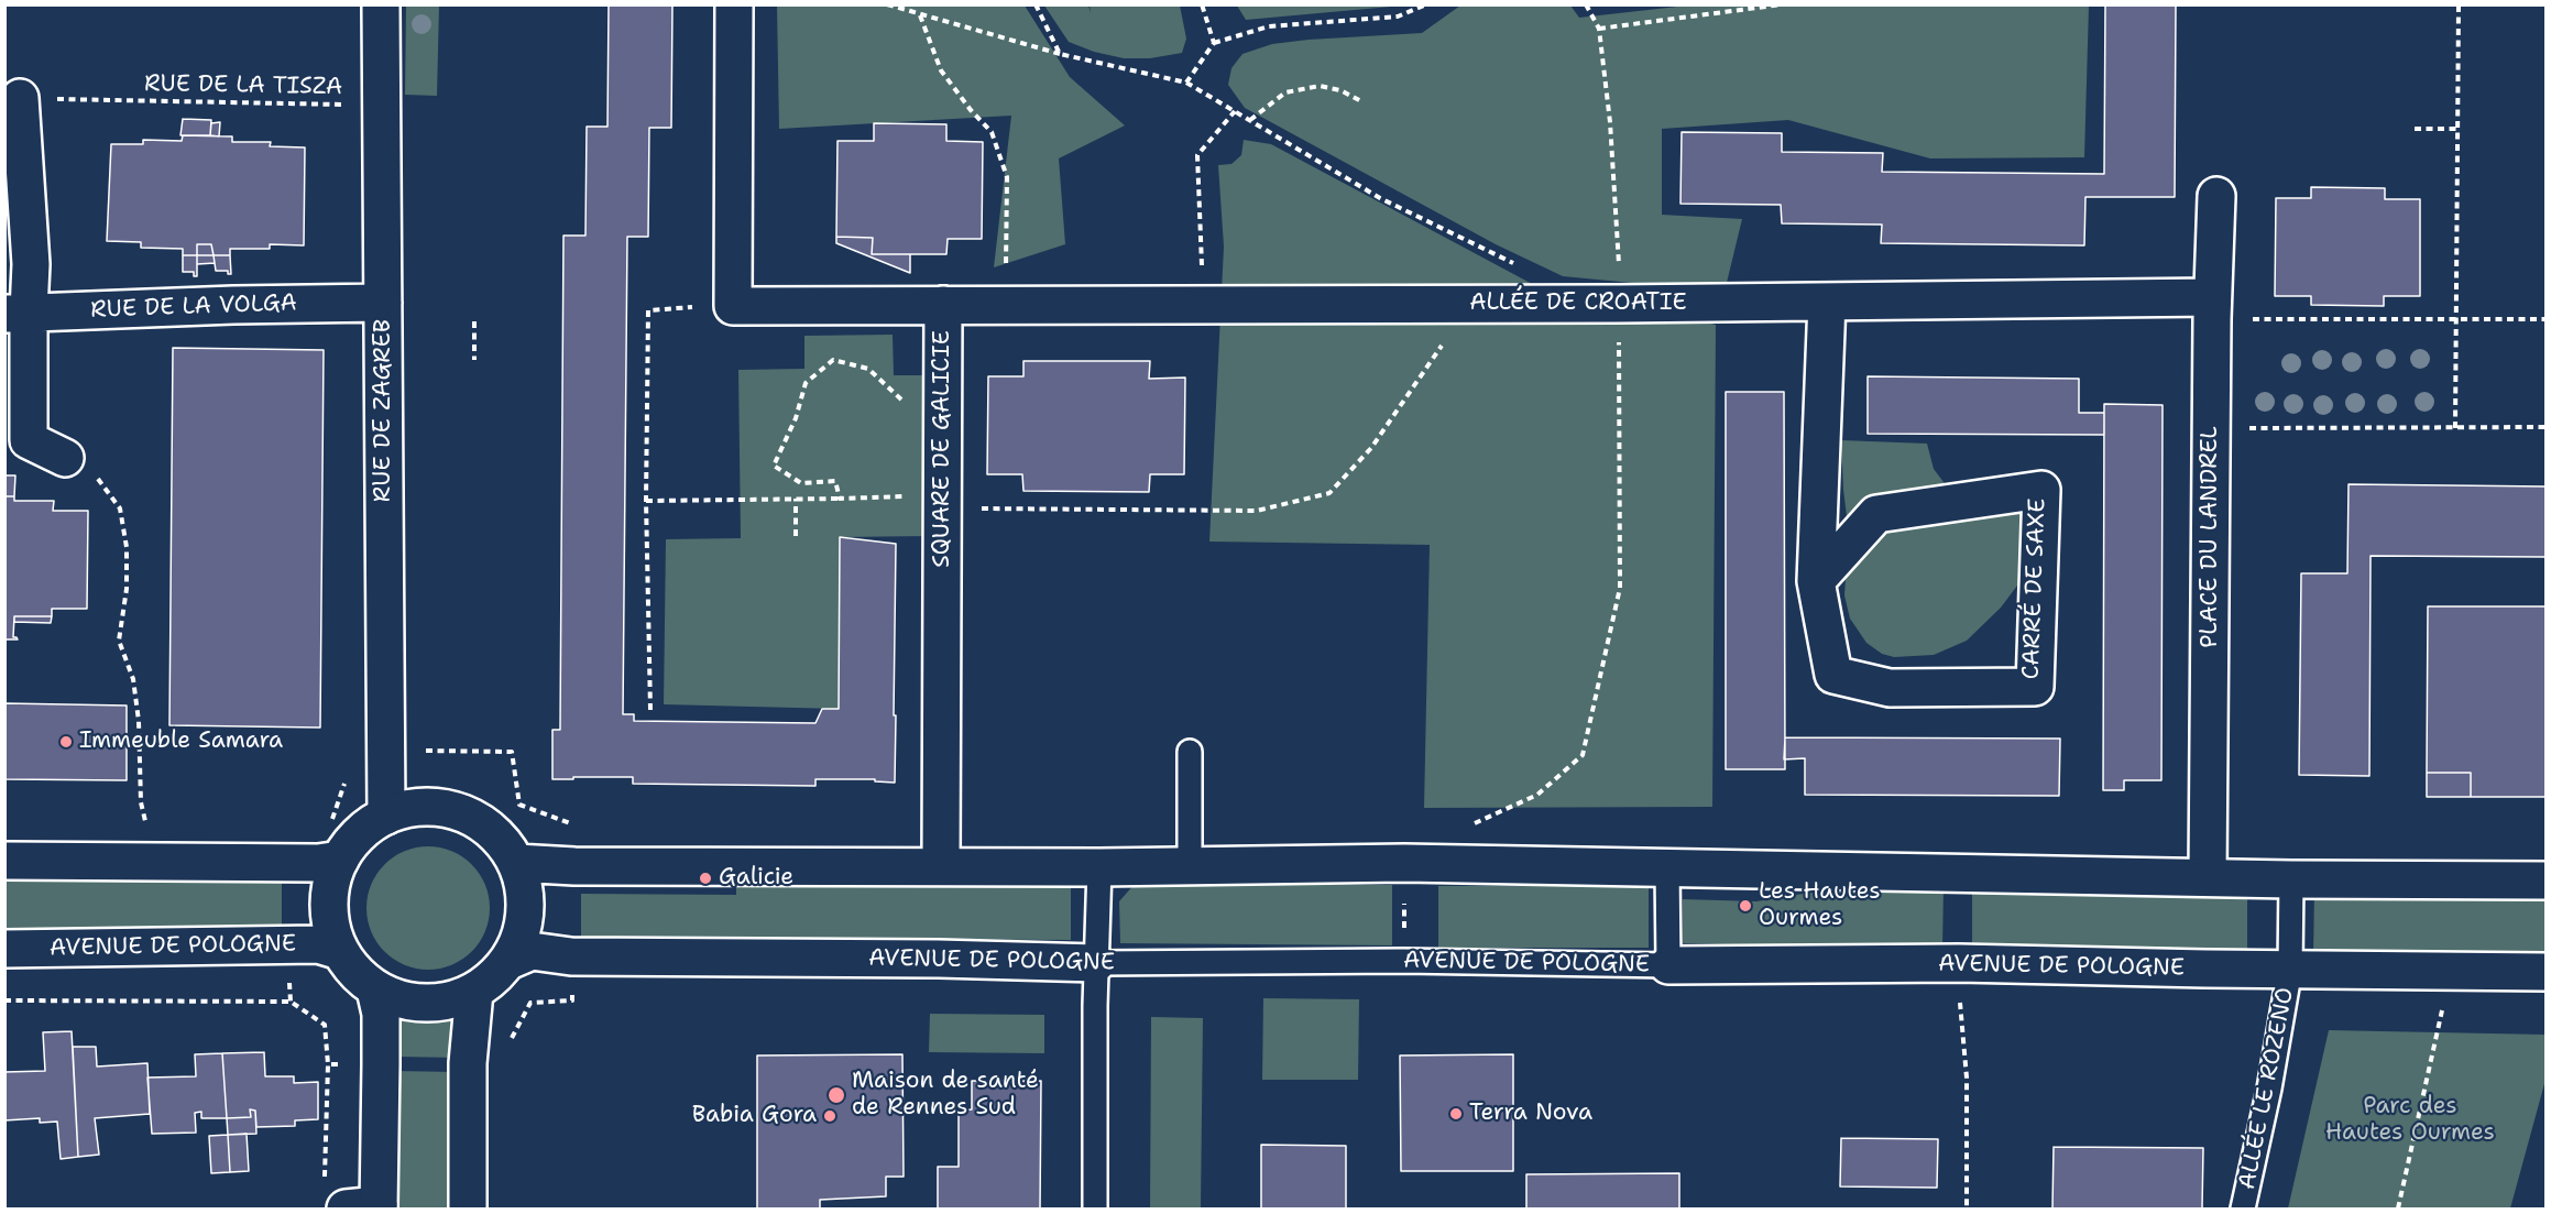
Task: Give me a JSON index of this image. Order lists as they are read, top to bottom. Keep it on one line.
{"streets":{"street":["ALLÉE DE CROATIE","RUE DE LA VOLGA","RUE DE ZAGREB","SQUARE DE GALICIE","PLACE DU LANDREL","CARRÉ DE SAXE","AVENUE DE POLOGNE"],"lane":["ALLÉE LE ROZENO"],"path":["RUE DE LA TISZA"]},"crossings":[["RUE DE LA TISZA","RUE DE ZAGREB"],["ALLÉE DE CROATIE","SQUARE DE GALICIE"],["ALLÉE DE CROATIE","PLACE DU LANDREL"],["ALLÉE DE CROATIE","CARRÉ DE SAXE"],["RUE DE LA VOLGA","RUE DE ZAGREB"],["RUE DE ZAGREB","AVENUE DE POLOGNE"],["AVENUE DE POLOGNE","ALLÉE LE ROZENO"]],"parks":["Parc des Hautes Ourmes"],"places":["Immeuble Samara","Galicie","Les Hautes Ourmes","Maison de santé de Rennes Sud","Terra Nova","Babia Gora"]}
